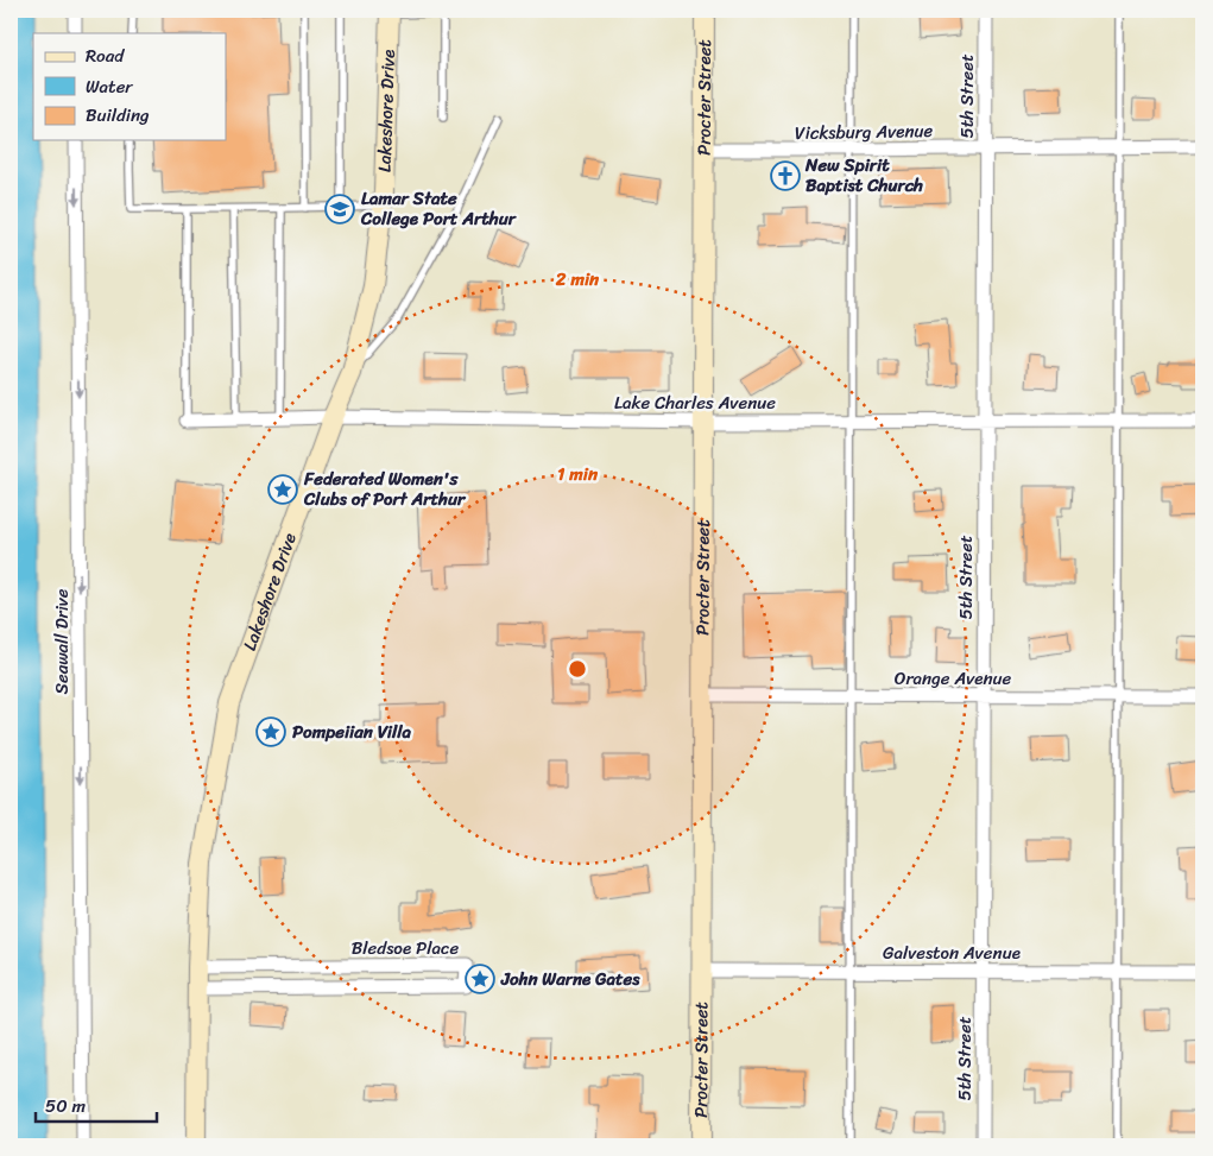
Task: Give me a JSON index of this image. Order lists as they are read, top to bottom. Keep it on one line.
{"streets":{"street":["5th Street","Procter Street","Lakeshore Drive","Vicksburg Avenue","Lake Charles Avenue","Seawall Drive","Orange Avenue","Bledsoe Place","Galveston Avenue"]},"crossings":[["5th Street","Vicksburg Avenue"],["5th Street","Lake Charles Avenue"],["5th Street","Orange Avenue"],["5th Street","Galveston Avenue"],["Procter Street","Vicksburg Avenue"],["Procter Street","Lake Charles Avenue"],["Procter Street","Orange Avenue"],["Procter Street","Galveston Avenue"],["Lakeshore Drive","Lake Charles Avenue"],["Lakeshore Drive","Bledsoe Place"]],"one_way":["Seawall Drive"],"places":{"church":["New Spirit Baptist Church"],"school or university":["Lamar State College Port Arthur"],"place":["Federated Women's Clubs of Port Arthur","Pompeiian Villa","John Warne Gates"]},"legend":["Road","Water","Building"],"scale_bar":"50 m","rings":["2 min","1 min"]}
